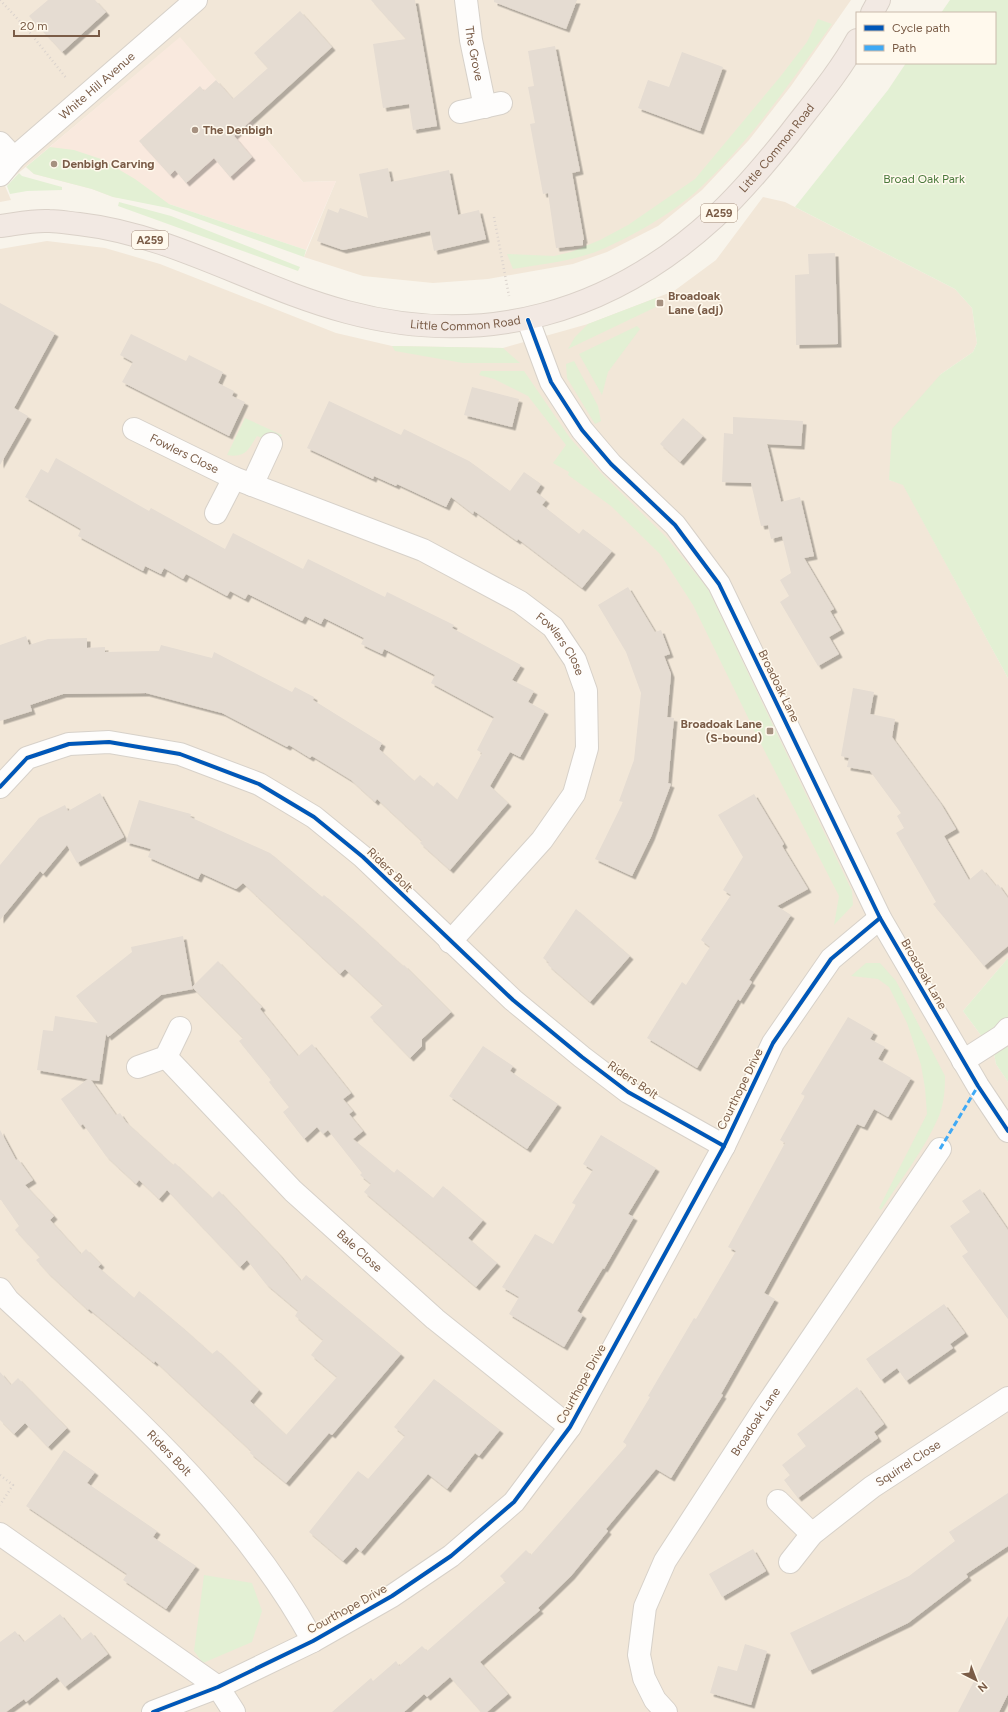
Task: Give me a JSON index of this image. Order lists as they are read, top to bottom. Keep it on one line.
{"streets":{"highway":["Little Common Road","A259"],"street":["The Grove","White Hill Avenue","Fowlers Close","Broadoak Lane","Riders Bolt","Courthope Drive","Bale Close","Squirrel Close"]},"crossings":[["Little Common Road","Broadoak Lane"],["Fowlers Close","Riders Bolt"],["Broadoak Lane","Courthope Drive"],["Riders Bolt","Courthope Drive"],["Courthope Drive","Bale Close"]],"parks":["Broad Oak Park"],"places":{"other":["The Denbigh","Denbigh Carving"],"transit":["Broadoak Lane (adj)","Broadoak Lane (S-bound)"]},"legend":["Cycle path","Path"],"scale_bar":"20 m","north":"bottom right"}
